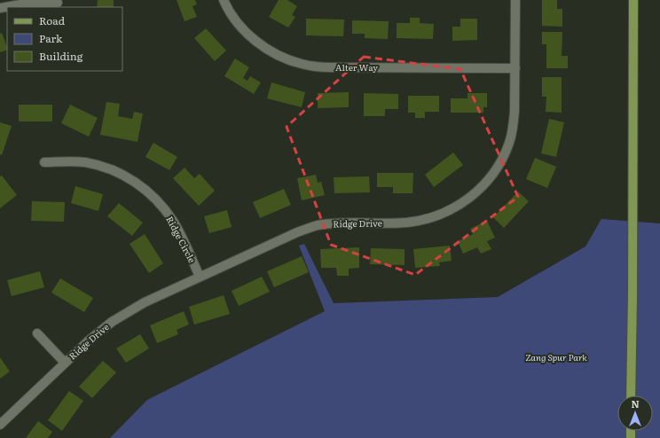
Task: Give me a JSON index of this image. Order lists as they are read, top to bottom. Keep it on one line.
{"streets":{"street":["Alter Way","Ridge Drive","Ridge Circle"]},"crossings":[["Alter Way","Ridge Drive"],["Ridge Drive","Ridge Circle"]],"parks":["Zang Spur Park"],"legend":["Road","Park","Building"],"north":"top"}
